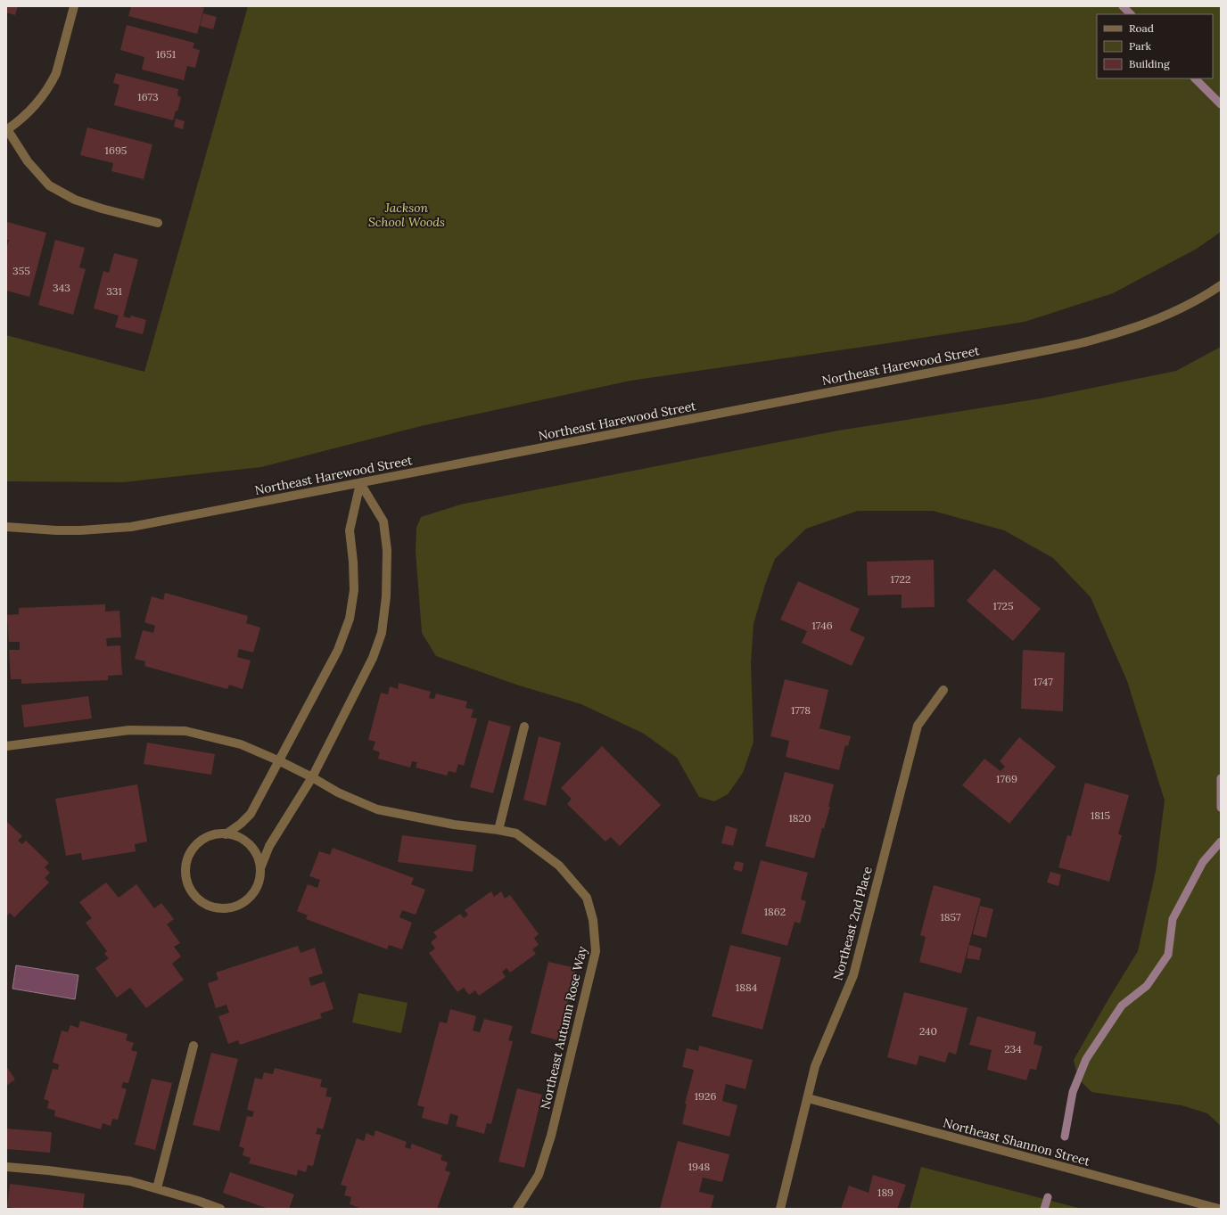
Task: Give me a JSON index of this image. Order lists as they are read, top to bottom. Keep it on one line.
{"streets":{"street":["Northeast Harewood Street","Northeast 2nd Place","Northeast Autumn Rose Way","Northeast Shannon Street"]},"crossings":[["Northeast 2nd Place","Northeast Shannon Street"]],"parks":["Jackson School Woods"],"house_numbers":["1651","1673","1695","355","343","331","1722","1725","1746","1747","1778","1769","1815","1820","1862","1857","1884","240","234","1926","1948","189"],"legend":["Road","Park","Building"]}
